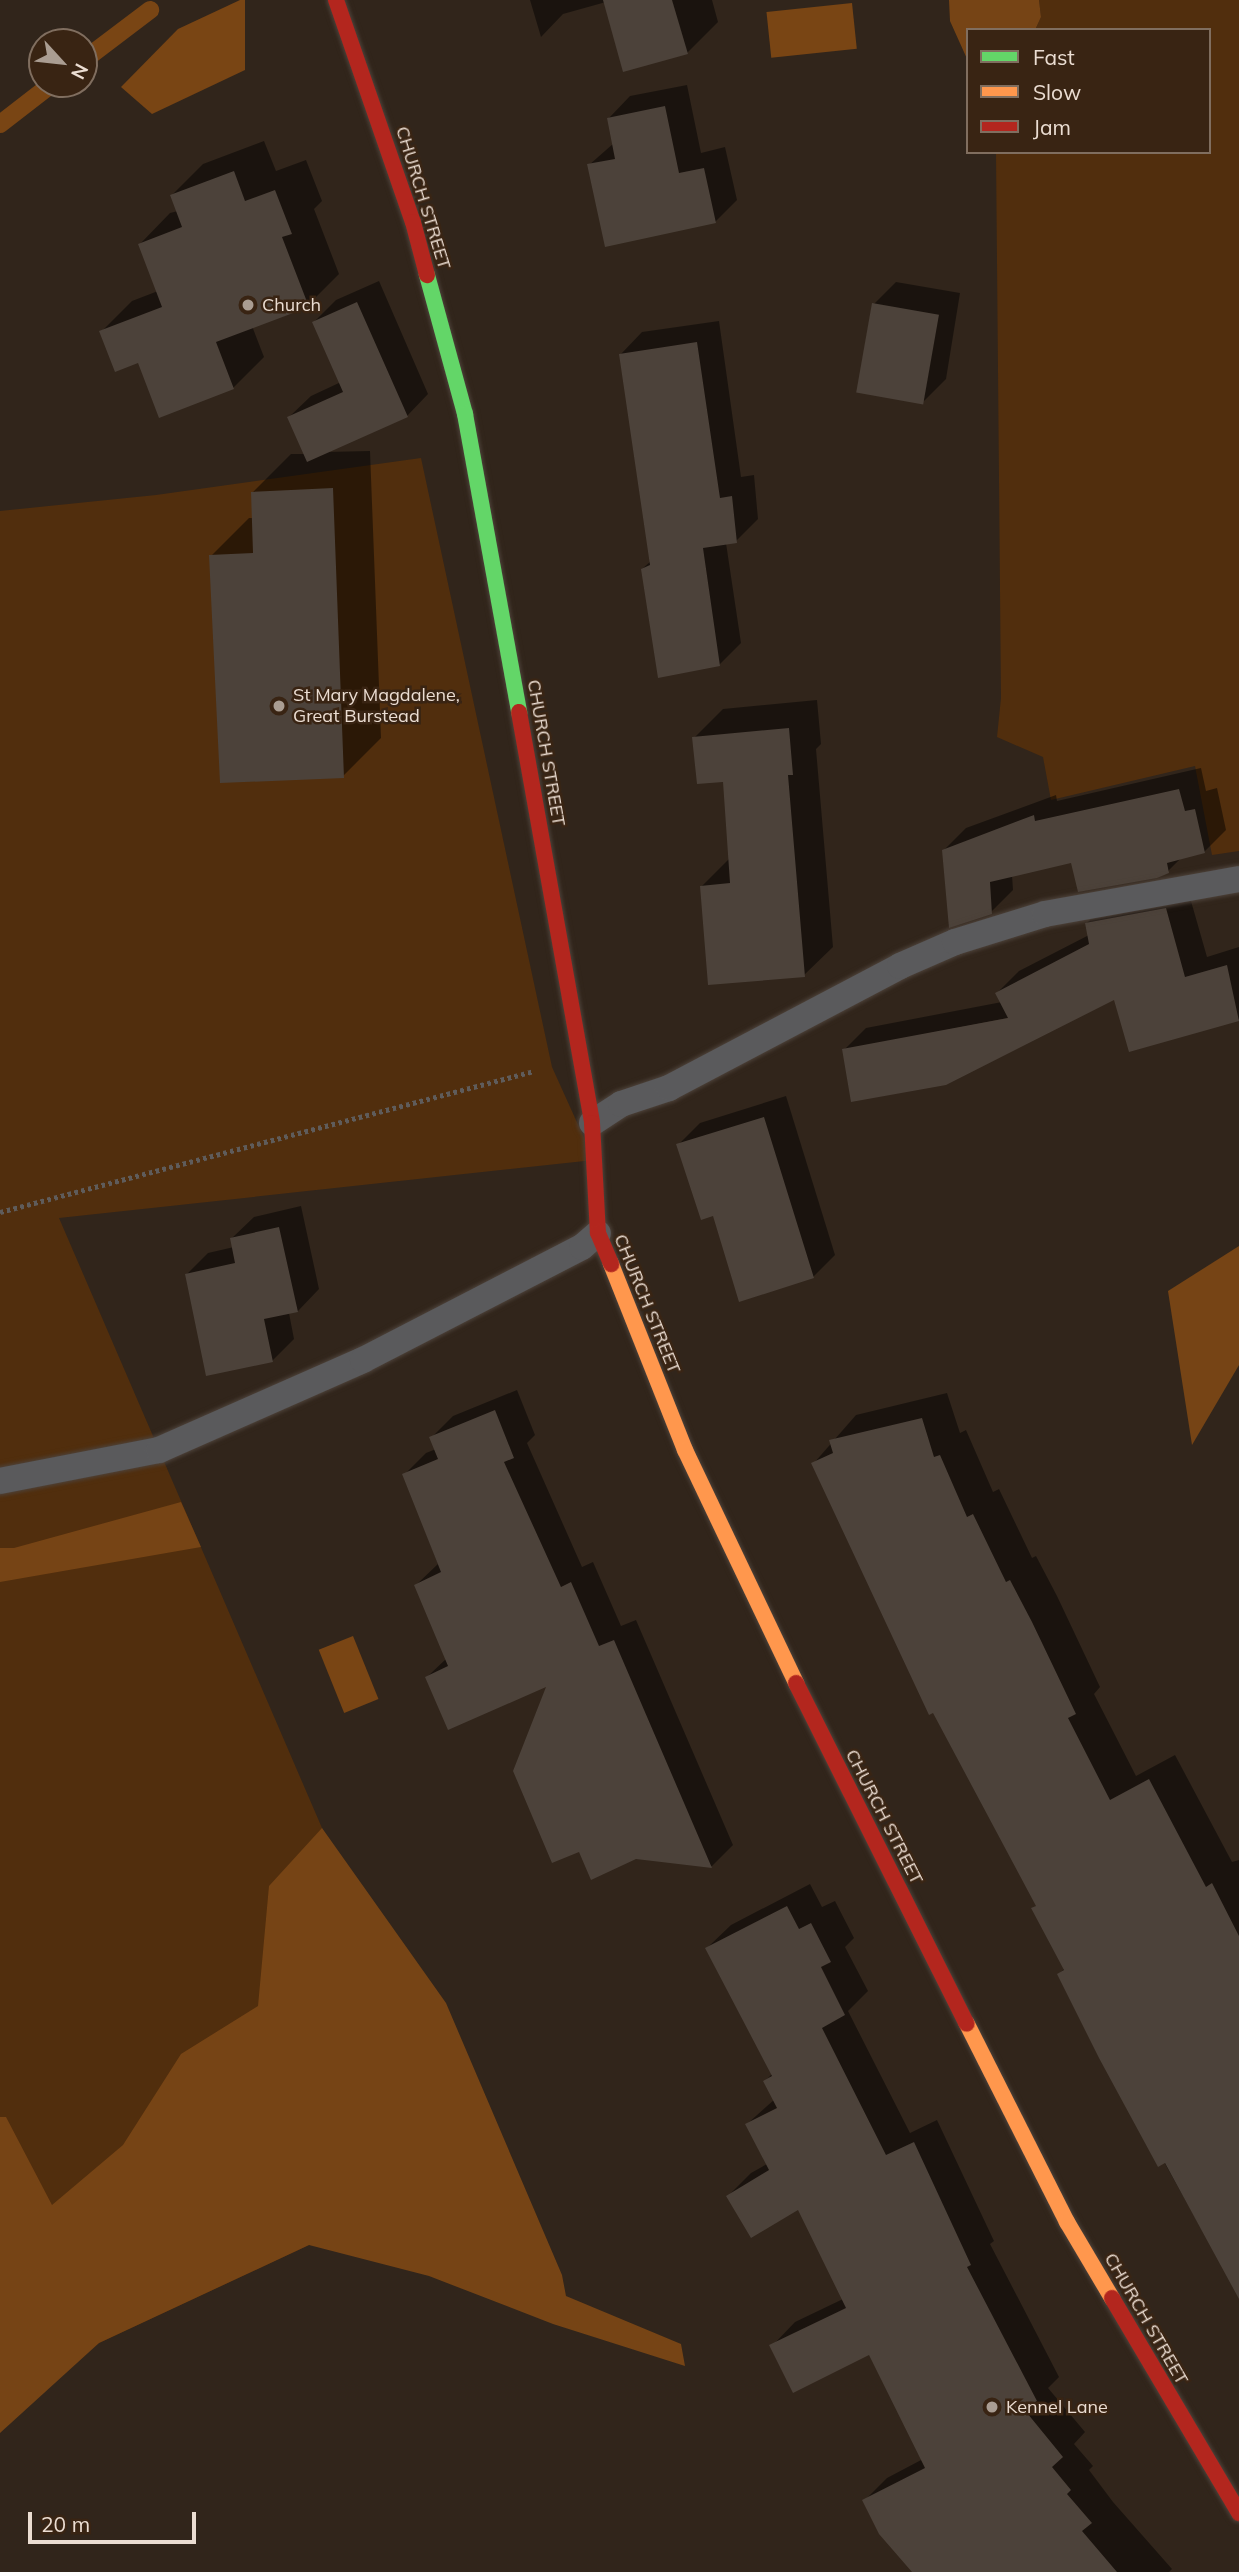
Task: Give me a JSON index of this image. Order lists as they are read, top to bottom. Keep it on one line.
{"streets":{"street":["CHURCH STREET"]},"places":["Church","St Mary Magdalene, Great Burstead","Kennel Lane"],"legend":["Fast","Slow","Jam"],"scale_bar":"20 m","north":"bottom right"}
